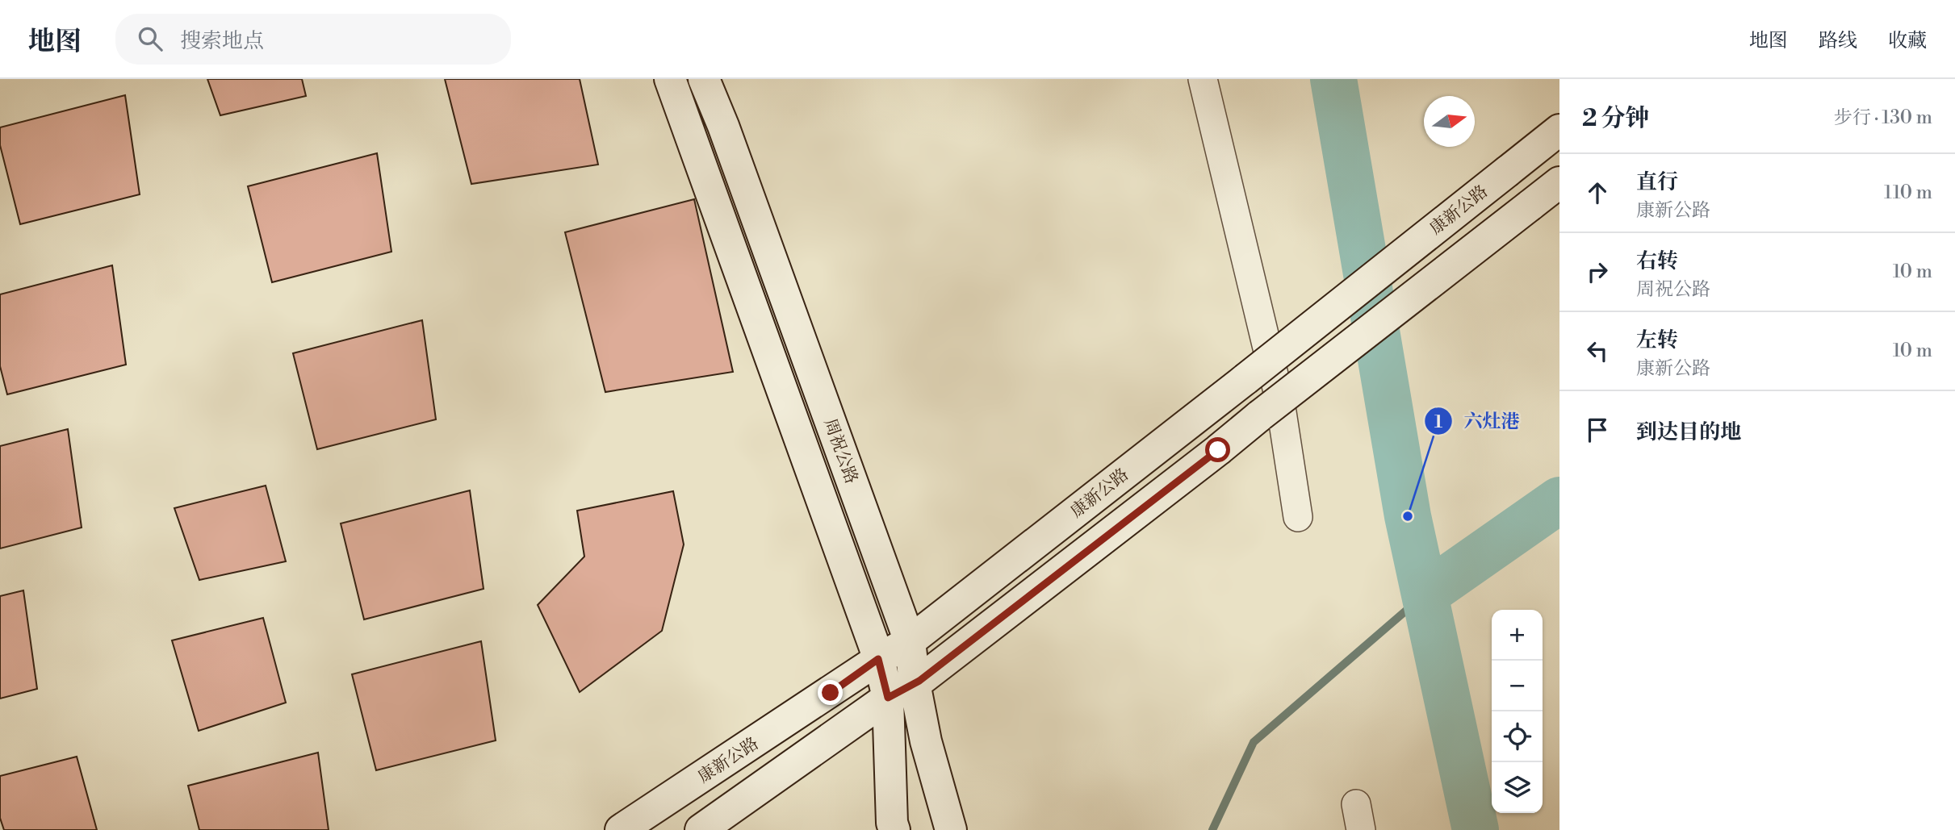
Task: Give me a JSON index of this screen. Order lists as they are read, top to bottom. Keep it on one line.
{"streets":{"main road":["康新公路","周祝公路"]},"crossings":[["康新公路","周祝公路"]],"places":["六灶港"],"north":"right","page":{"header":"地图","search":"搜索地点","nav":["地图","路线","收藏"],"heading":["2 分钟","步行 · 130 m"],"list":[["直行","康新公路","110 m"],["右转","周祝公路","10 m"],["左转","康新公路","10 m"],"到达目的地"],"map_buttons":["+","−"]}}
